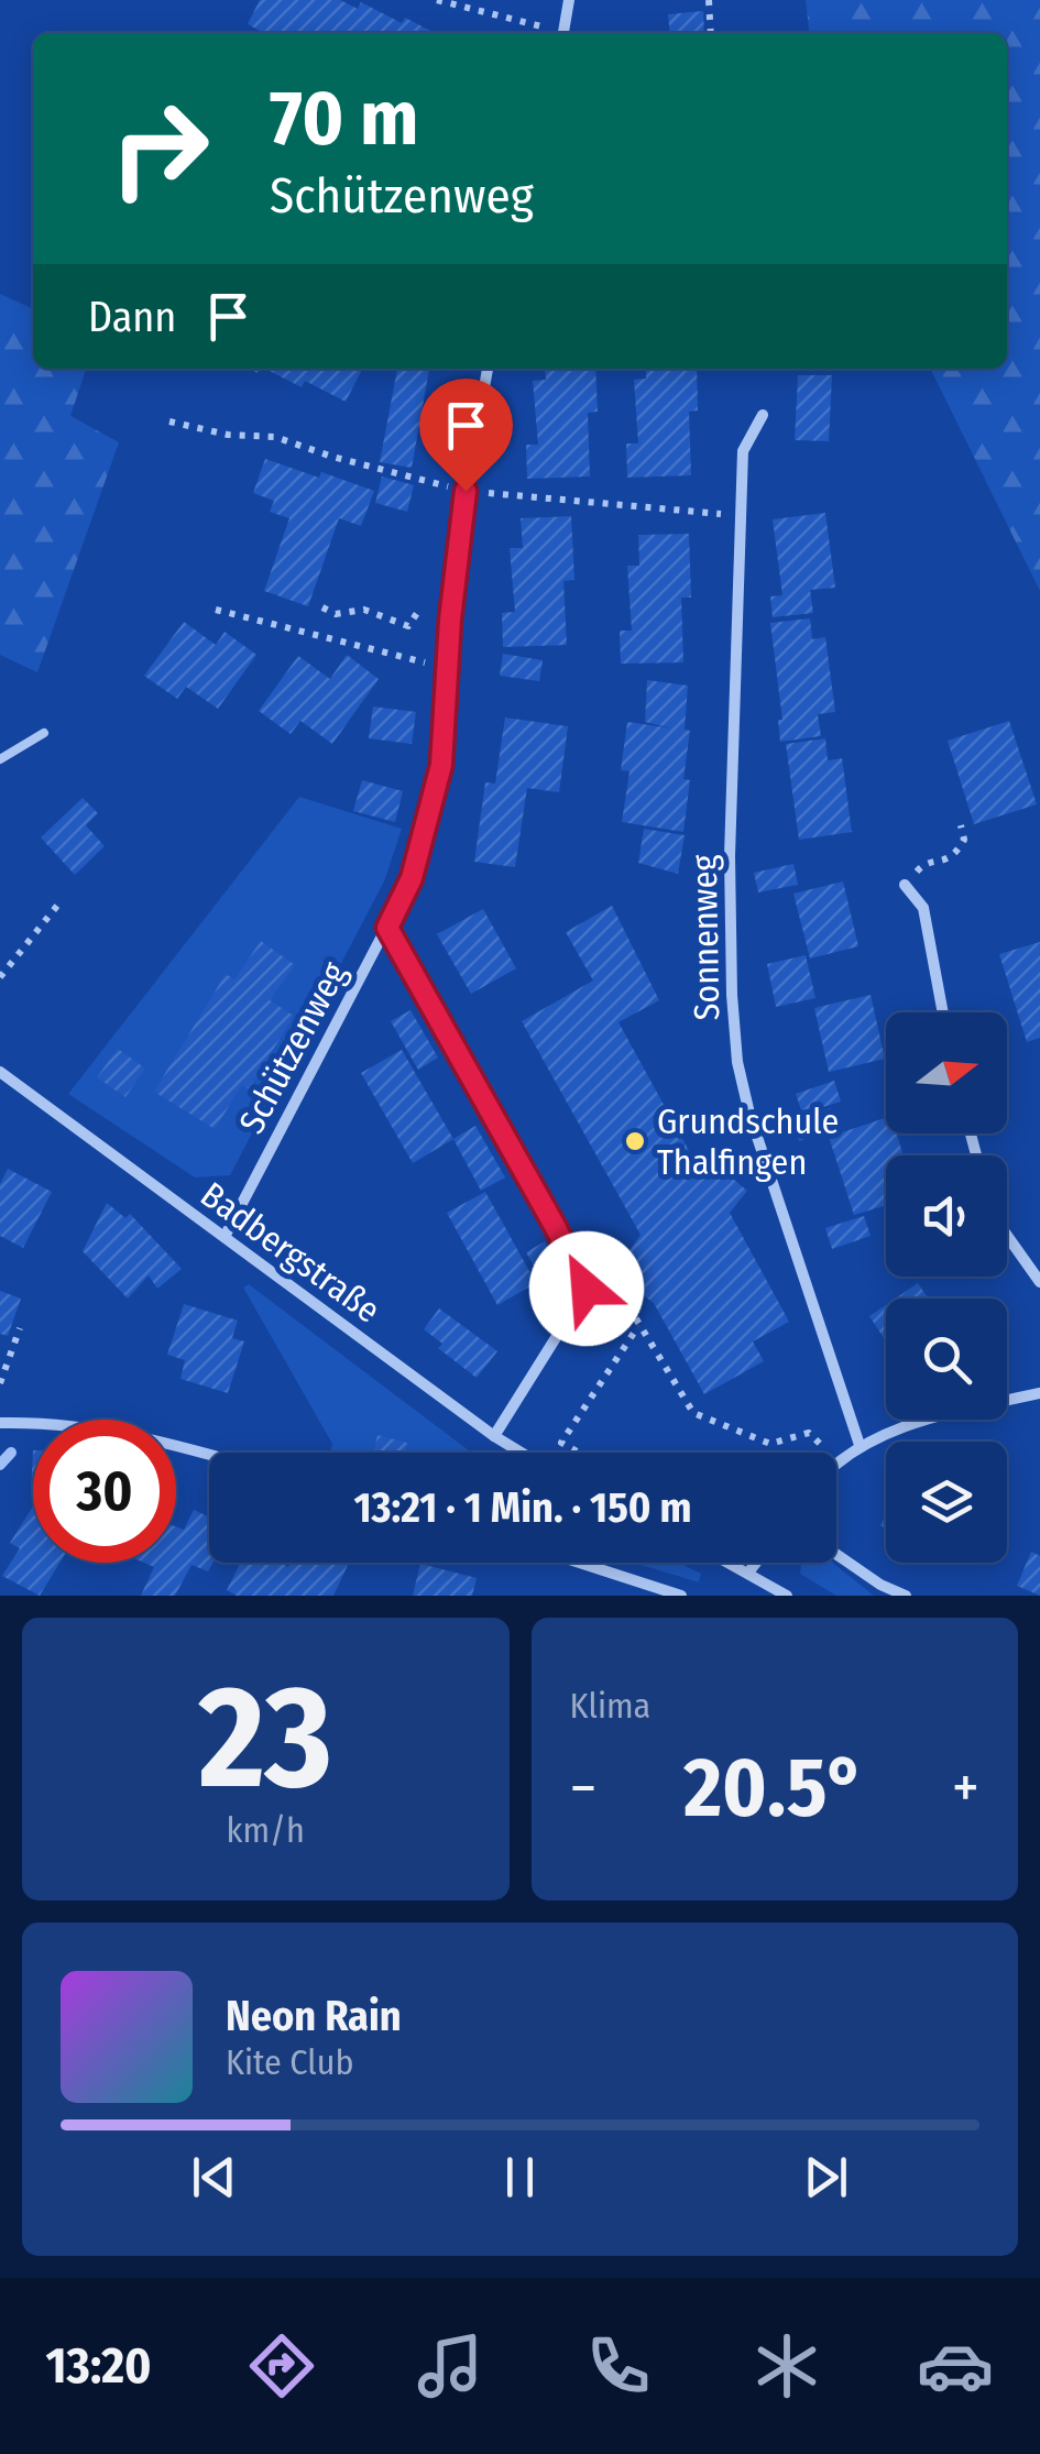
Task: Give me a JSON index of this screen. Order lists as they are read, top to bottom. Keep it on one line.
{"streets":{"street":["Sonnenweg","Schützenweg","Badbergstraße"]},"crossings":[["Schützenweg","Badbergstraße"]],"places":["Grundschule Thalfingen"],"north":"right","page":{"turn":["70 m","Schützenweg"],"then":"Dann","limit":"30","trip":"13:21 · 1 Min. · 150 m","tile":[["23","km/h"],"Klima"],"heat":["−","20.5°","+"],"song":["Neon Rain","Kite Club"],"tabs":"13:20"}}
